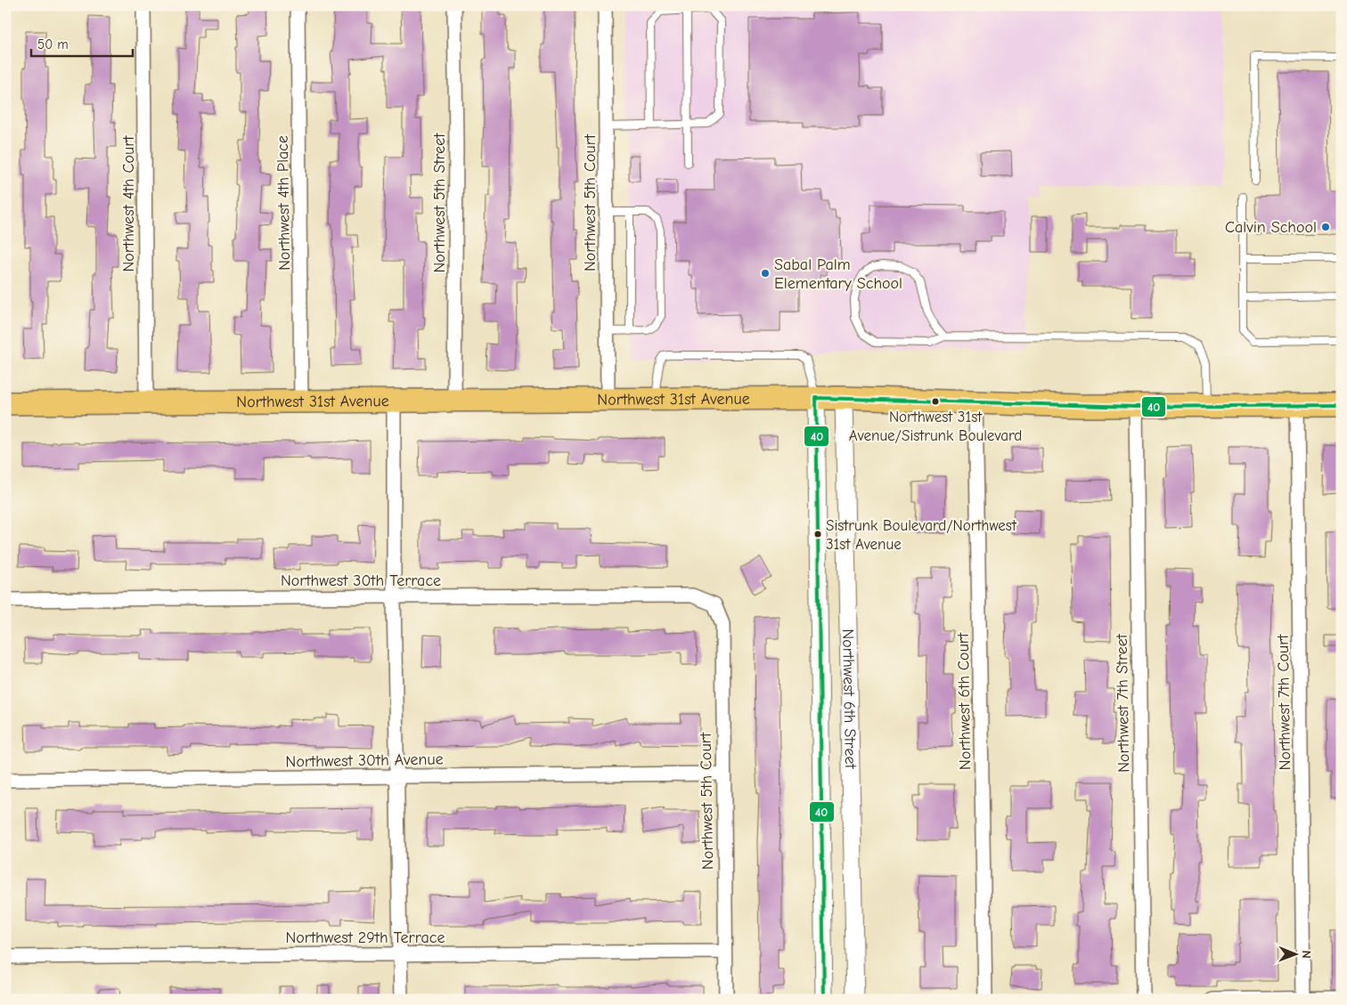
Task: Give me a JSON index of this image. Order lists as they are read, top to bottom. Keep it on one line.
{"streets":{"main road":["Northwest 31st Avenue"],"street":["Northwest 4th Place","Northwest 5th Street","Northwest 5th Court","Northwest 4th Court","Northwest 30th Terrace","Northwest 6th Street","Northwest 6th Court","Northwest 7th Court","Northwest 7th Street","Northwest 30th Avenue","Northwest 29th Terrace"]},"crossings":[["Northwest 4th Place","Northwest 31st Avenue"],["Northwest 5th Street","Northwest 31st Avenue"],["Northwest 5th Court","Northwest 31st Avenue"],["Northwest 5th Court","Northwest 30th Terrace"],["Northwest 5th Court","Northwest 30th Avenue"],["Northwest 5th Court","Northwest 29th Terrace"],["Northwest 4th Court","Northwest 31st Avenue"],["Northwest 31st Avenue","Northwest 6th Street"],["Northwest 31st Avenue","Northwest 6th Court"],["Northwest 31st Avenue","Northwest 7th Court"],["Northwest 31st Avenue","Northwest 7th Street"]],"places":["Calvin School","Sabal Palm Elementary School","Northwest 31st Avenue/Sistrunk Boulevard","Sistrunk Boulevard/Northwest 31st Avenue"],"lines":["transit line 40"],"scale_bar":"50 m","north":"right"}
